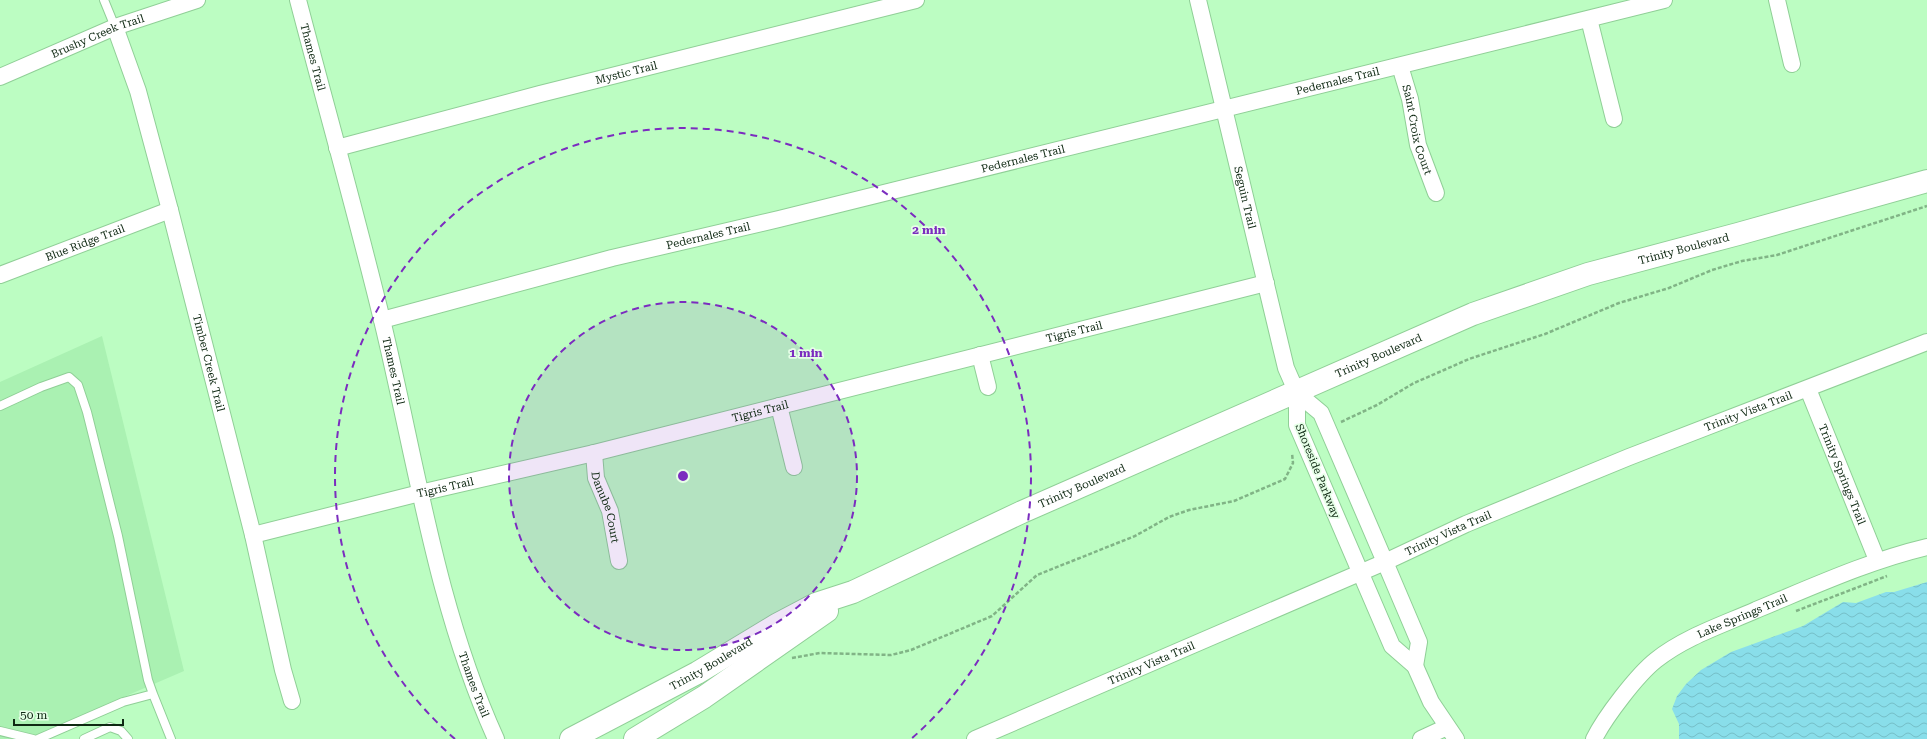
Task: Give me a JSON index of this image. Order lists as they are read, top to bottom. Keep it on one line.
{"streets":{"main road":["Trinity Boulevard"],"street":["Brushy Creek Trail","Thames Trail","Mystic Trail","Pedernales Trail","Saint Croix Court","Seguin Trail","Blue Ridge Trail","Tigris Trail","Timber Creek Trail","Trinity Vista Trail","Shoreside Parkway","Trinity Springs Trail","Danube Court","Lake Springs Trail"]},"crossings":[["Brushy Creek Trail","Timber Creek Trail"],["Thames Trail","Mystic Trail"],["Thames Trail","Pedernales Trail"],["Thames Trail","Tigris Trail"],["Pedernales Trail","Saint Croix Court"],["Pedernales Trail","Seguin Trail"],["Seguin Trail","Trinity Boulevard"],["Seguin Trail","Tigris Trail"],["Seguin Trail","Shoreside Parkway"],["Blue Ridge Trail","Timber Creek Trail"],["Trinity Boulevard","Shoreside Parkway"],["Tigris Trail","Timber Creek Trail"],["Tigris Trail","Danube Court"],["Trinity Vista Trail","Shoreside Parkway"],["Trinity Vista Trail","Trinity Springs Trail"],["Trinity Springs Trail","Lake Springs Trail"]],"scale_bar":"50 m","rings":["2 min","1 min"]}
